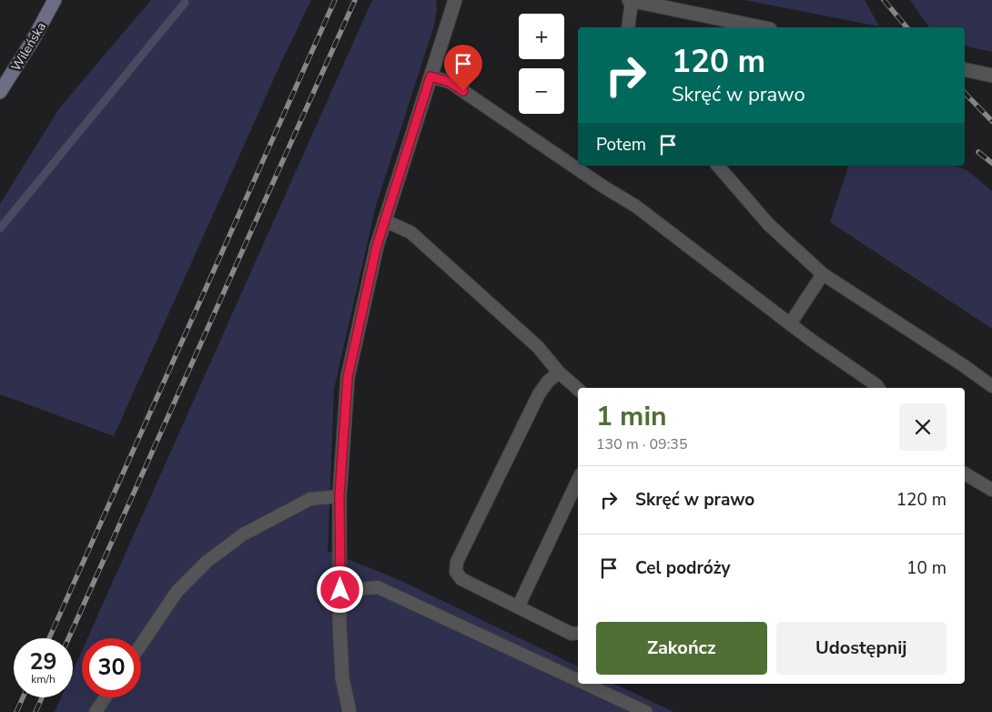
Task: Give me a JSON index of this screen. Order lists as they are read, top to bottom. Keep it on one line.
{"streets":{"street":["Wileńska"]},"page":{"map_buttons":["+","−"],"turn":["120 m","Skręć w prawo"],"then":"Potem","heading":["1 min","130 m · 09:35"],"list":[{"name":"Skręć w prawo","value":"120 m"},{"name":"Cel podróży","value":"10 m"}],"buttons":["Zakończ","Udostępnij"],"speed":"29 km/h","limit":"30"}}
